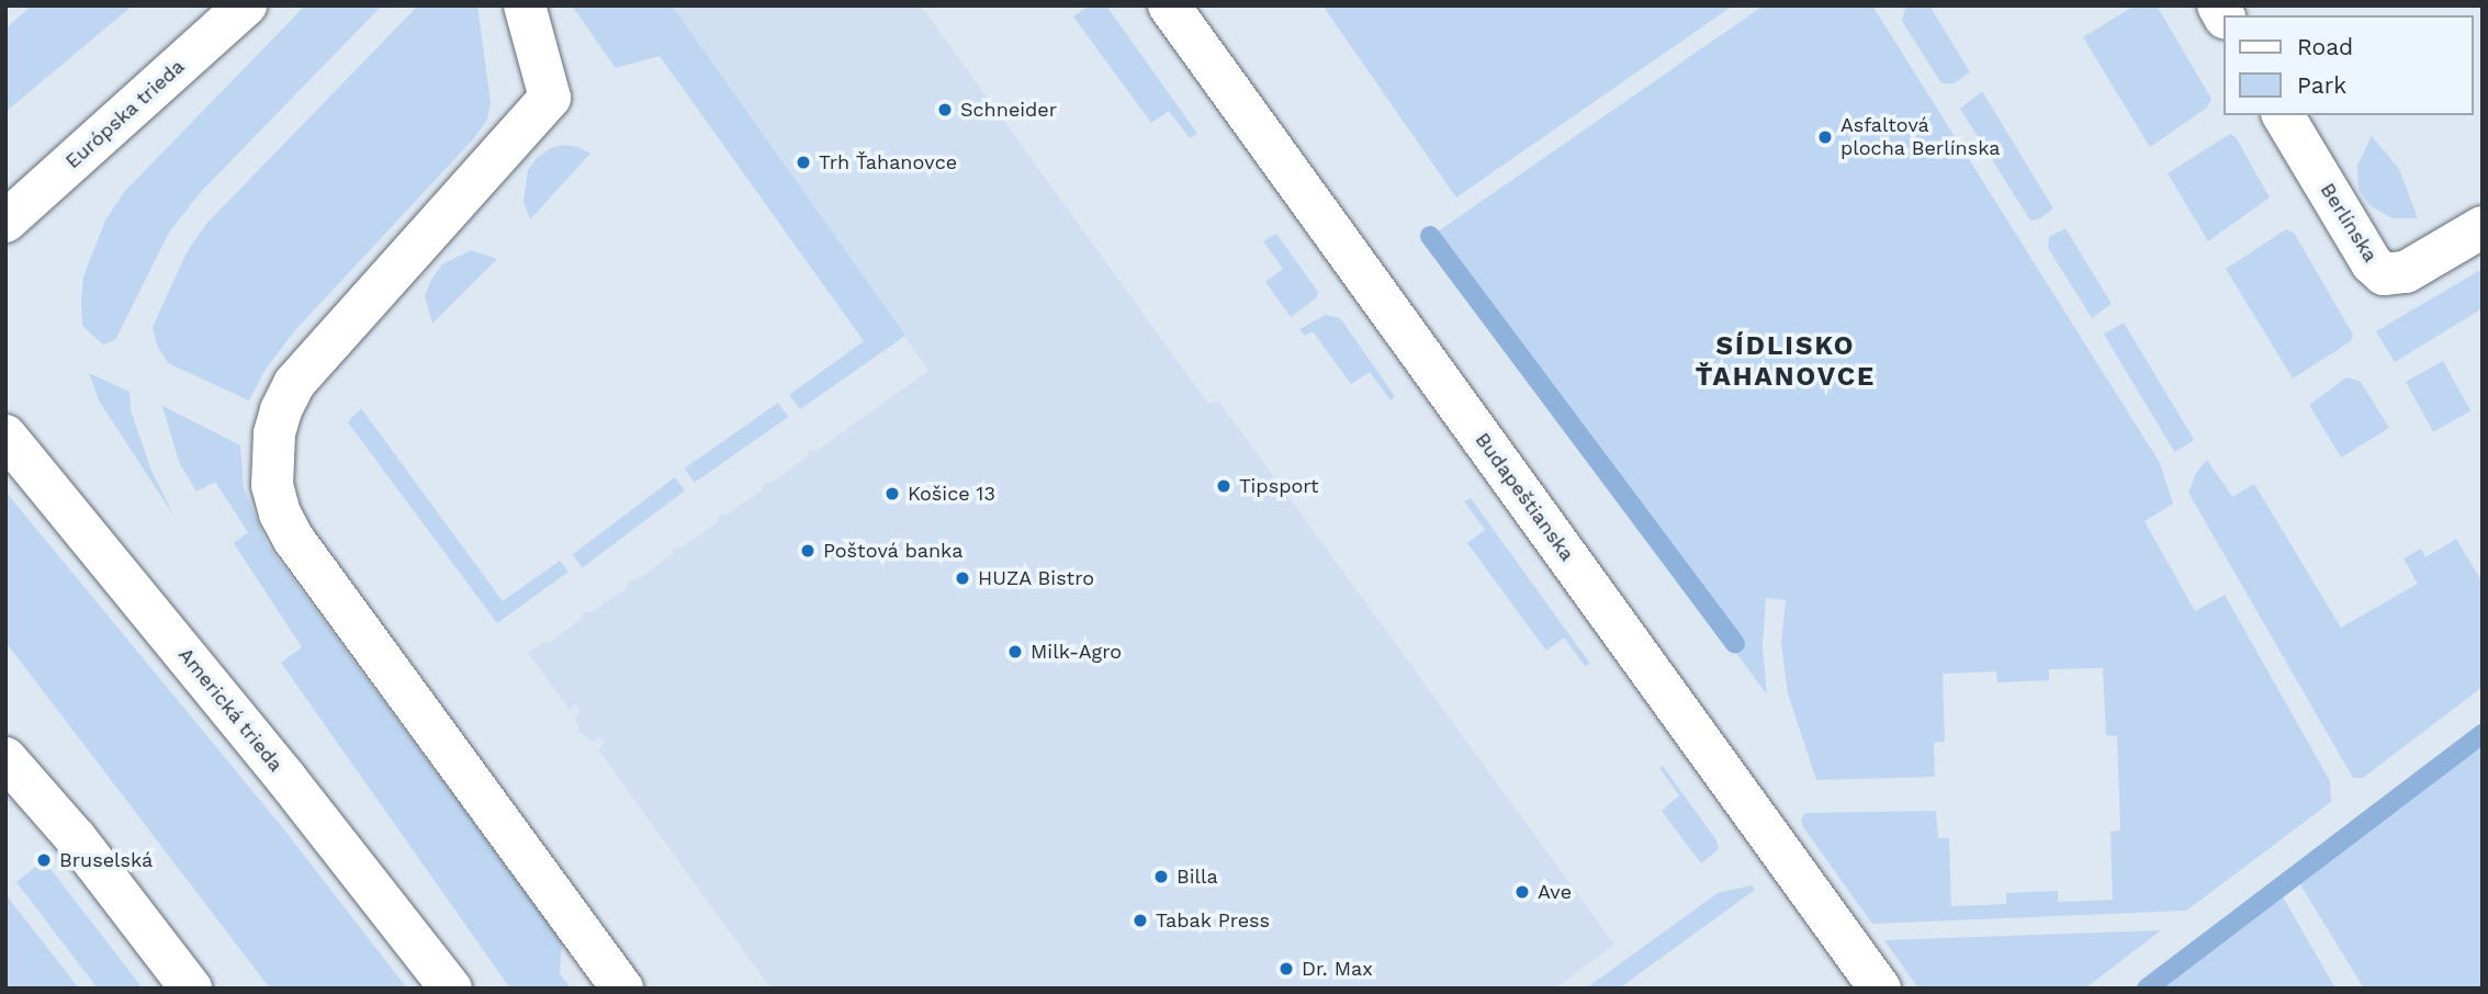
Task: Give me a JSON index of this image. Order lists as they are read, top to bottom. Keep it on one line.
{"streets":{"street":["Európska trieda","Berlínska","Budapeštianska","Americká trieda"]},"districts":["SÍDLISKO ŤAHANOVCE"],"places":["Schneider","Asfaltová plocha Berlínska","Trh Ťahanovce","Tipsport","Košice 13","Poštová banka","HUZA Bistro","Milk-Agro","Bruselská","Billa","Ave","Tabak Press","Dr. Max"],"legend":["Road","Park"]}
